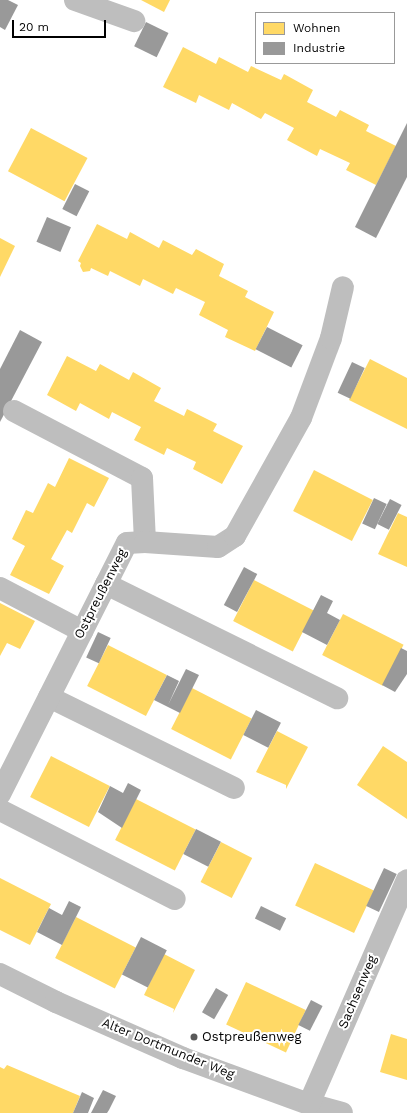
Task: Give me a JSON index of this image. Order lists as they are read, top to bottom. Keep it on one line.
{"streets":{"street":["Ostpreußenweg","Sachsenweg","Alter Dortmunder Weg"]},"crossings":[["Sachsenweg","Alter Dortmunder Weg"]],"places":["Ostpreußenweg"],"legend":["Wohnen","Industrie"],"scale_bar":"20 m"}
